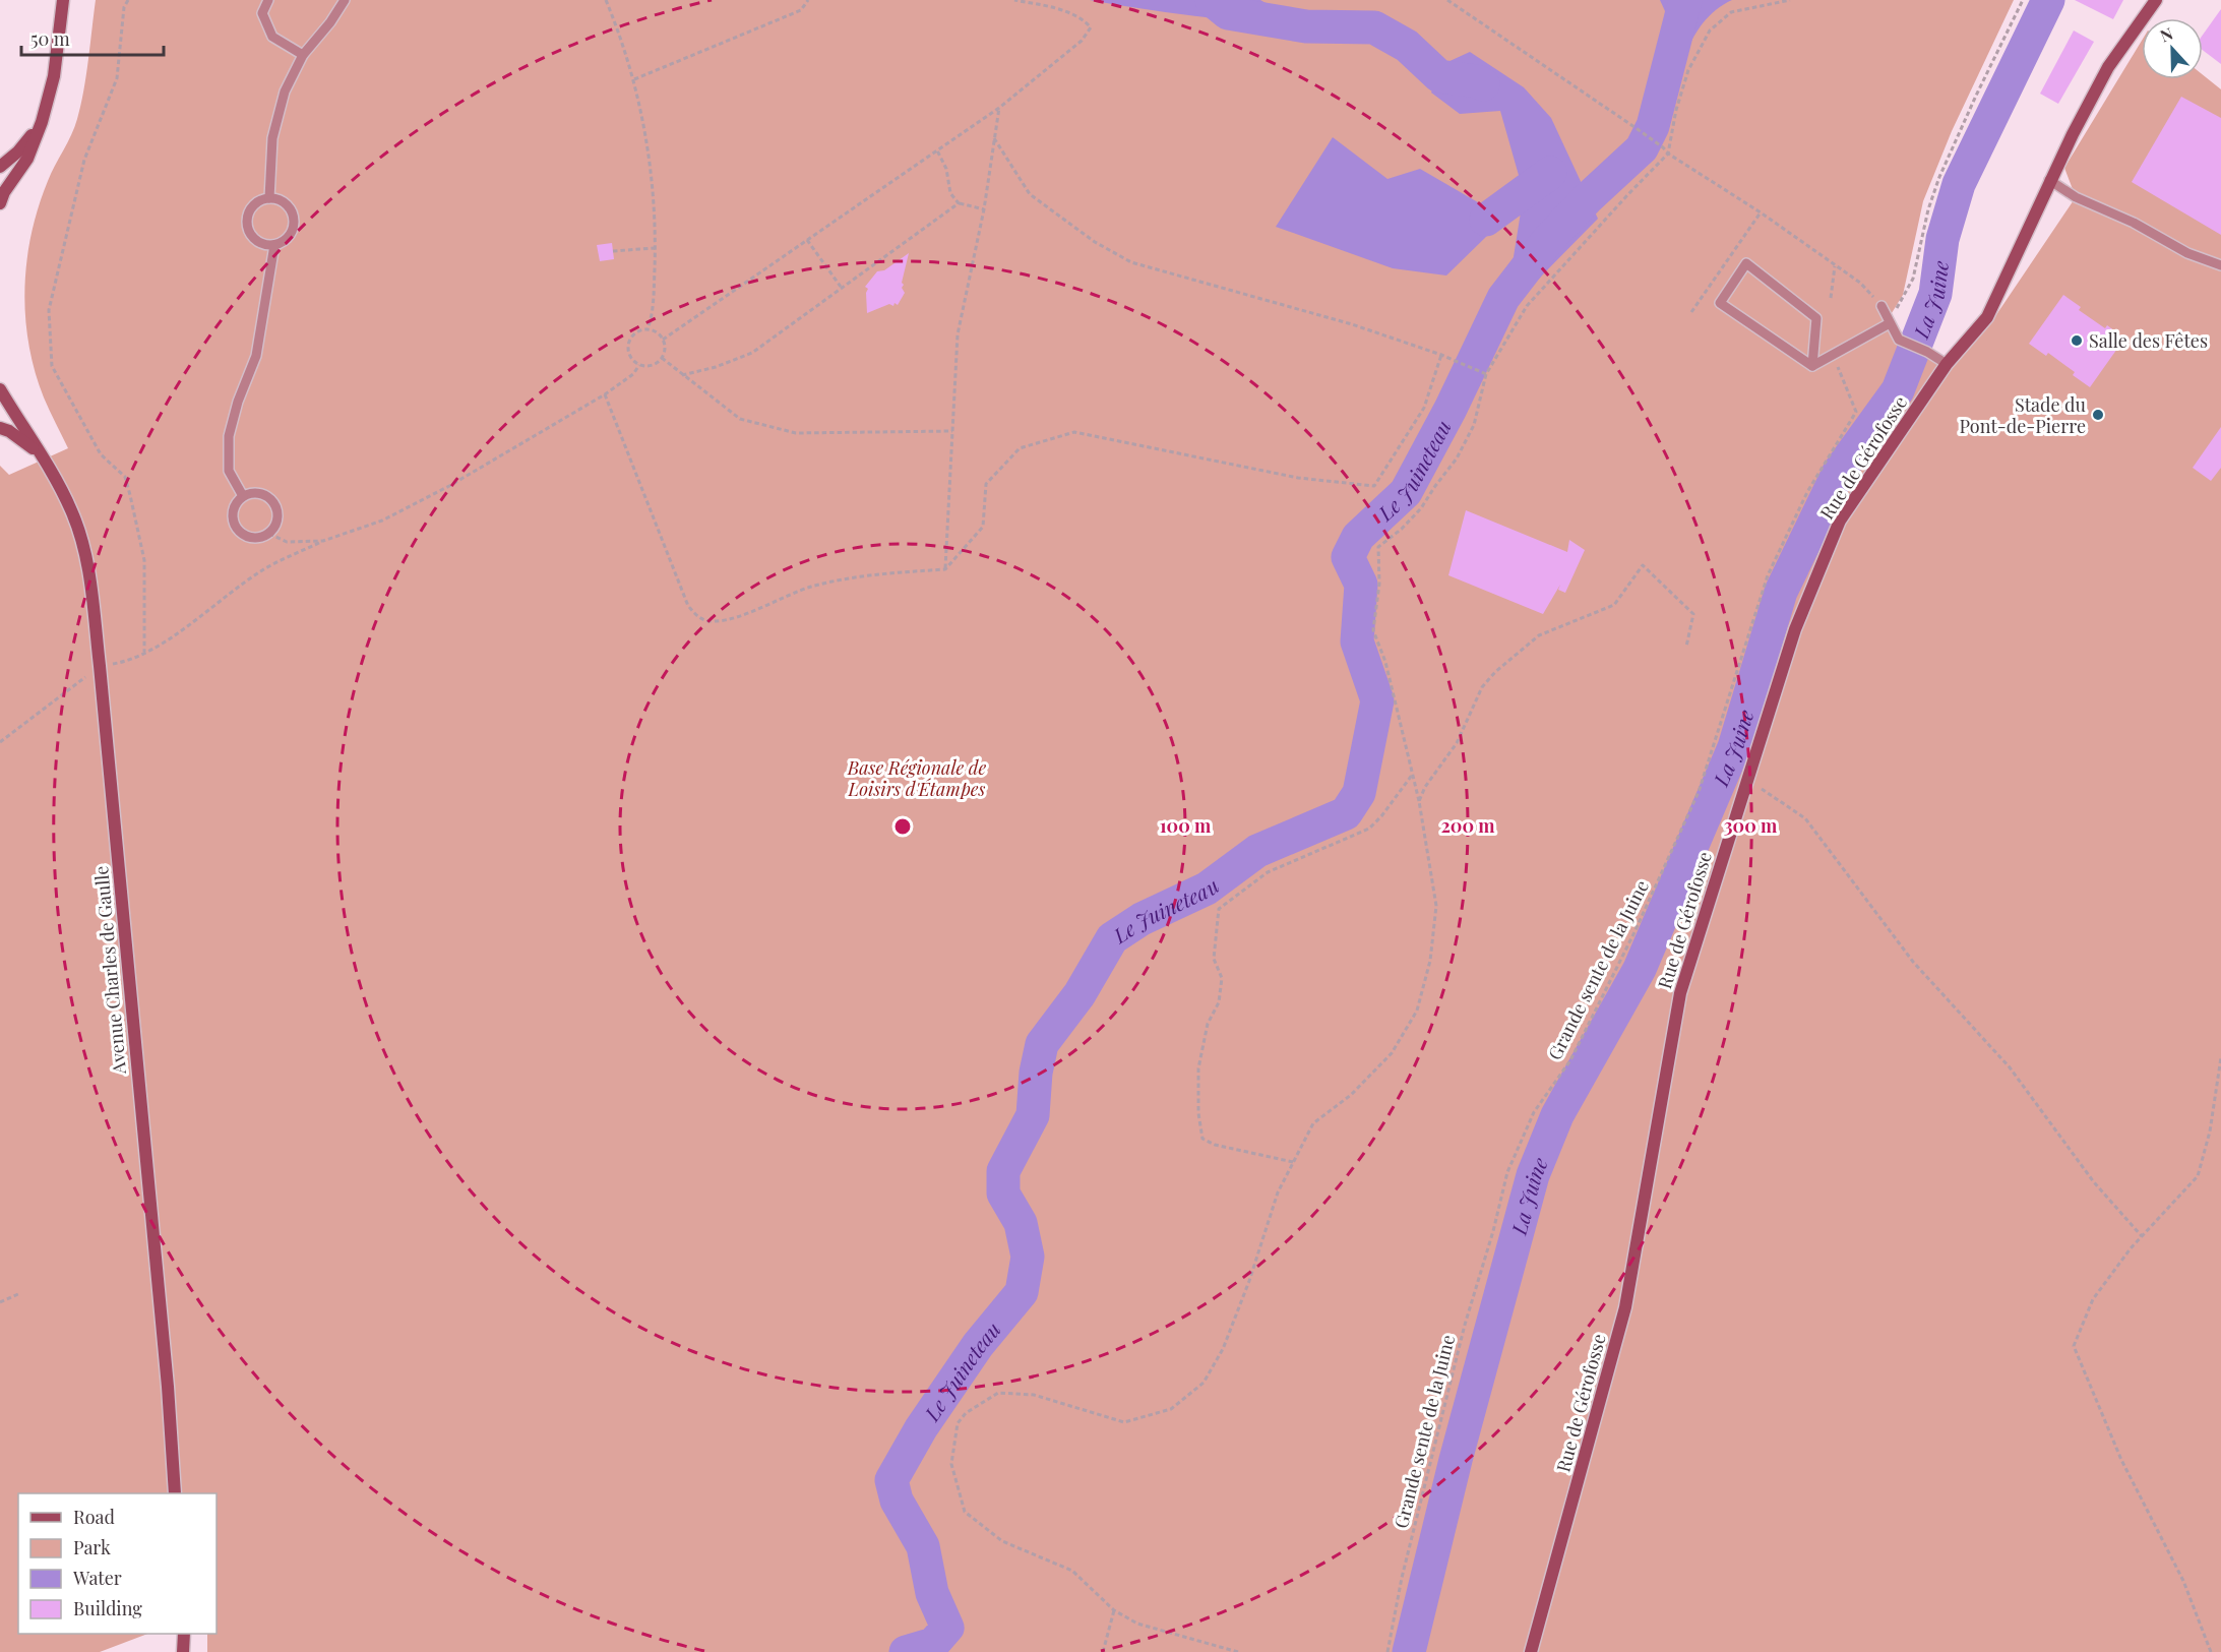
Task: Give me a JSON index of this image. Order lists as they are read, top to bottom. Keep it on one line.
{"streets":{"street":["Rue de Gérofosse","Avenue Charles de Gaulle"],"path":["Grande sente de la Juine"]},"water":["La Juine","Le Juineteau"],"parks":["Base Régionale de Loisirs d'Étampes"],"places":["Salle des Fêtes","Stade du Pont-de-Pierre"],"legend":["Road","Park","Water","Building"],"scale_bar":"50 m","north":"top","rings":["100 m","200 m","300 m"]}
